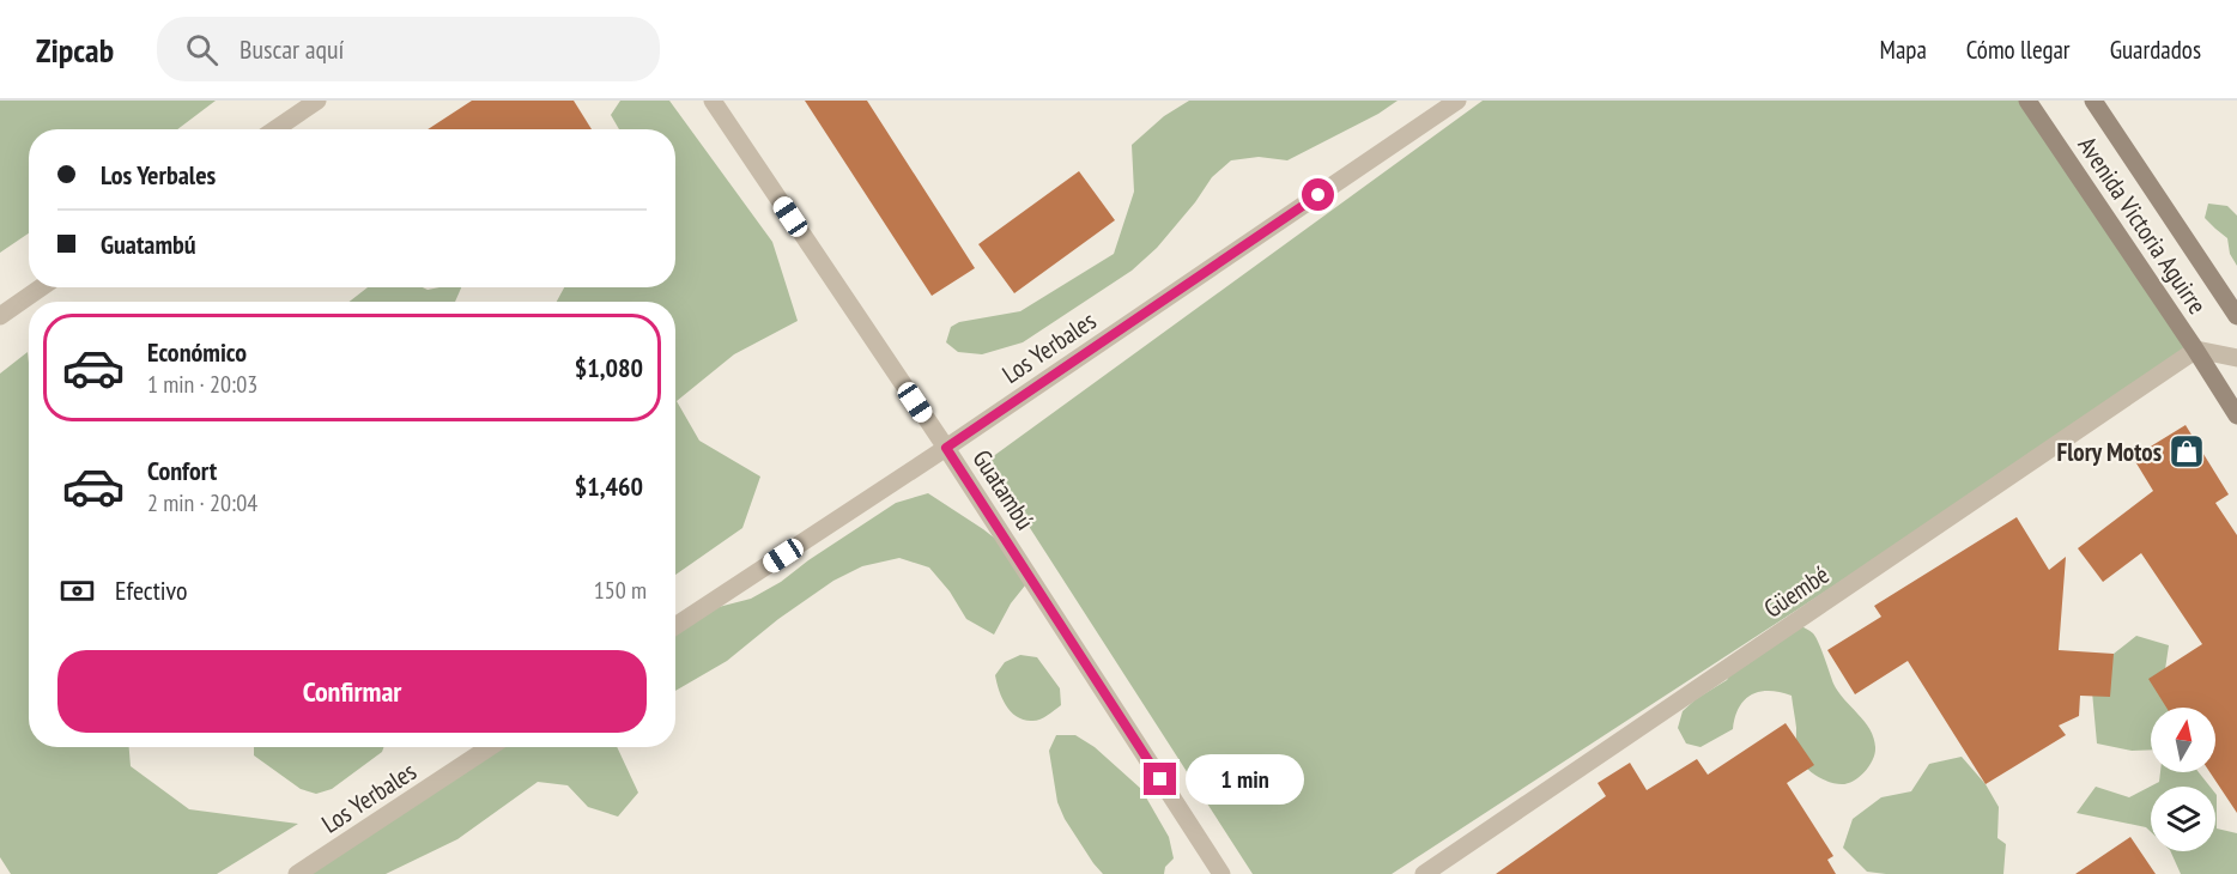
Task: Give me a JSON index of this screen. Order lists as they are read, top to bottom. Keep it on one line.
{"streets":{"main road":["Avenida Victoria Aguirre"],"street":["Los Yerbales","Guatambú","Güembé"]},"crossings":[["Avenida Victoria Aguirre","Güembé"],["Los Yerbales","Guatambú"]],"places":{"shop":["Flory Motos"]},"north":"top","page":{"header":"Zipcab","search":"Buscar aquí","nav":["Mapa","Cómo llegar","Guardados"],"banner":["Los Yerbales","Guatambú"],"list":[{"name":"Económico","note":"1 min · 20:03","value":"$1,080"},{"name":"Confort","note":"2 min · 20:04","value":"$1,460"}],"pay":["Efectivo","150 m"],"buttons":"Confirmar","bubble":"1 min"}}
